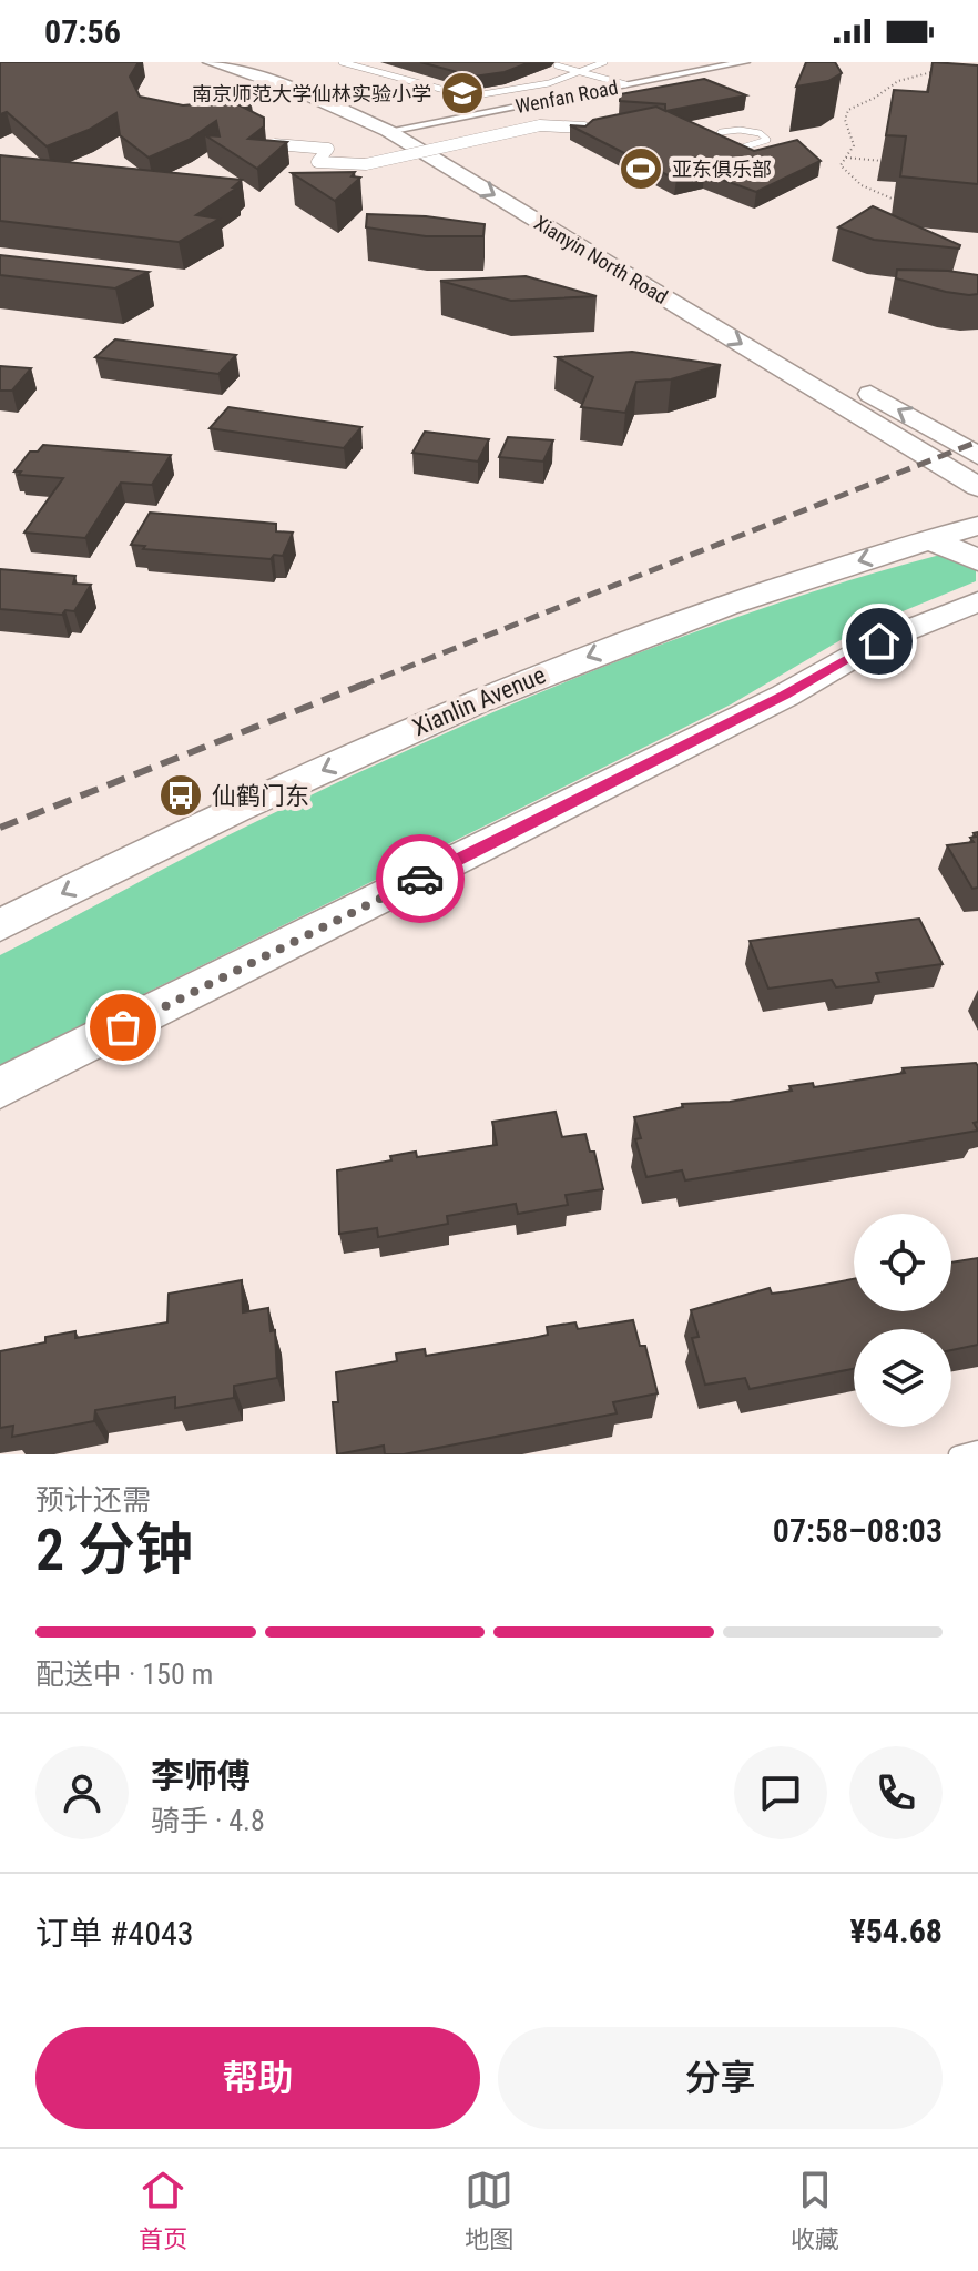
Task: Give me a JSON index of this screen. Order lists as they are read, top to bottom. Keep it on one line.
{"streets":{"main road":["Xianyin North Road","Xianlin Avenue"],"street":["Wenfan Road"]},"crossings":[["Wenfan Road","Xianyin North Road"]],"places":{"school or university":["南京师范大学仙林实验小学"],"sports":["亚东俱乐部"],"bus stop":["仙鹤门东"]},"page":{"status":"07:56","heading":["2 分钟","预计还需","07:58–08:03"],"panel":["李师傅","骑手 · 4.8","订单 #4043","¥54.68"],"bar":"配送中 · 150 m","buttons":["帮助","分享"],"tabs":["首页","地图","收藏"]}}
